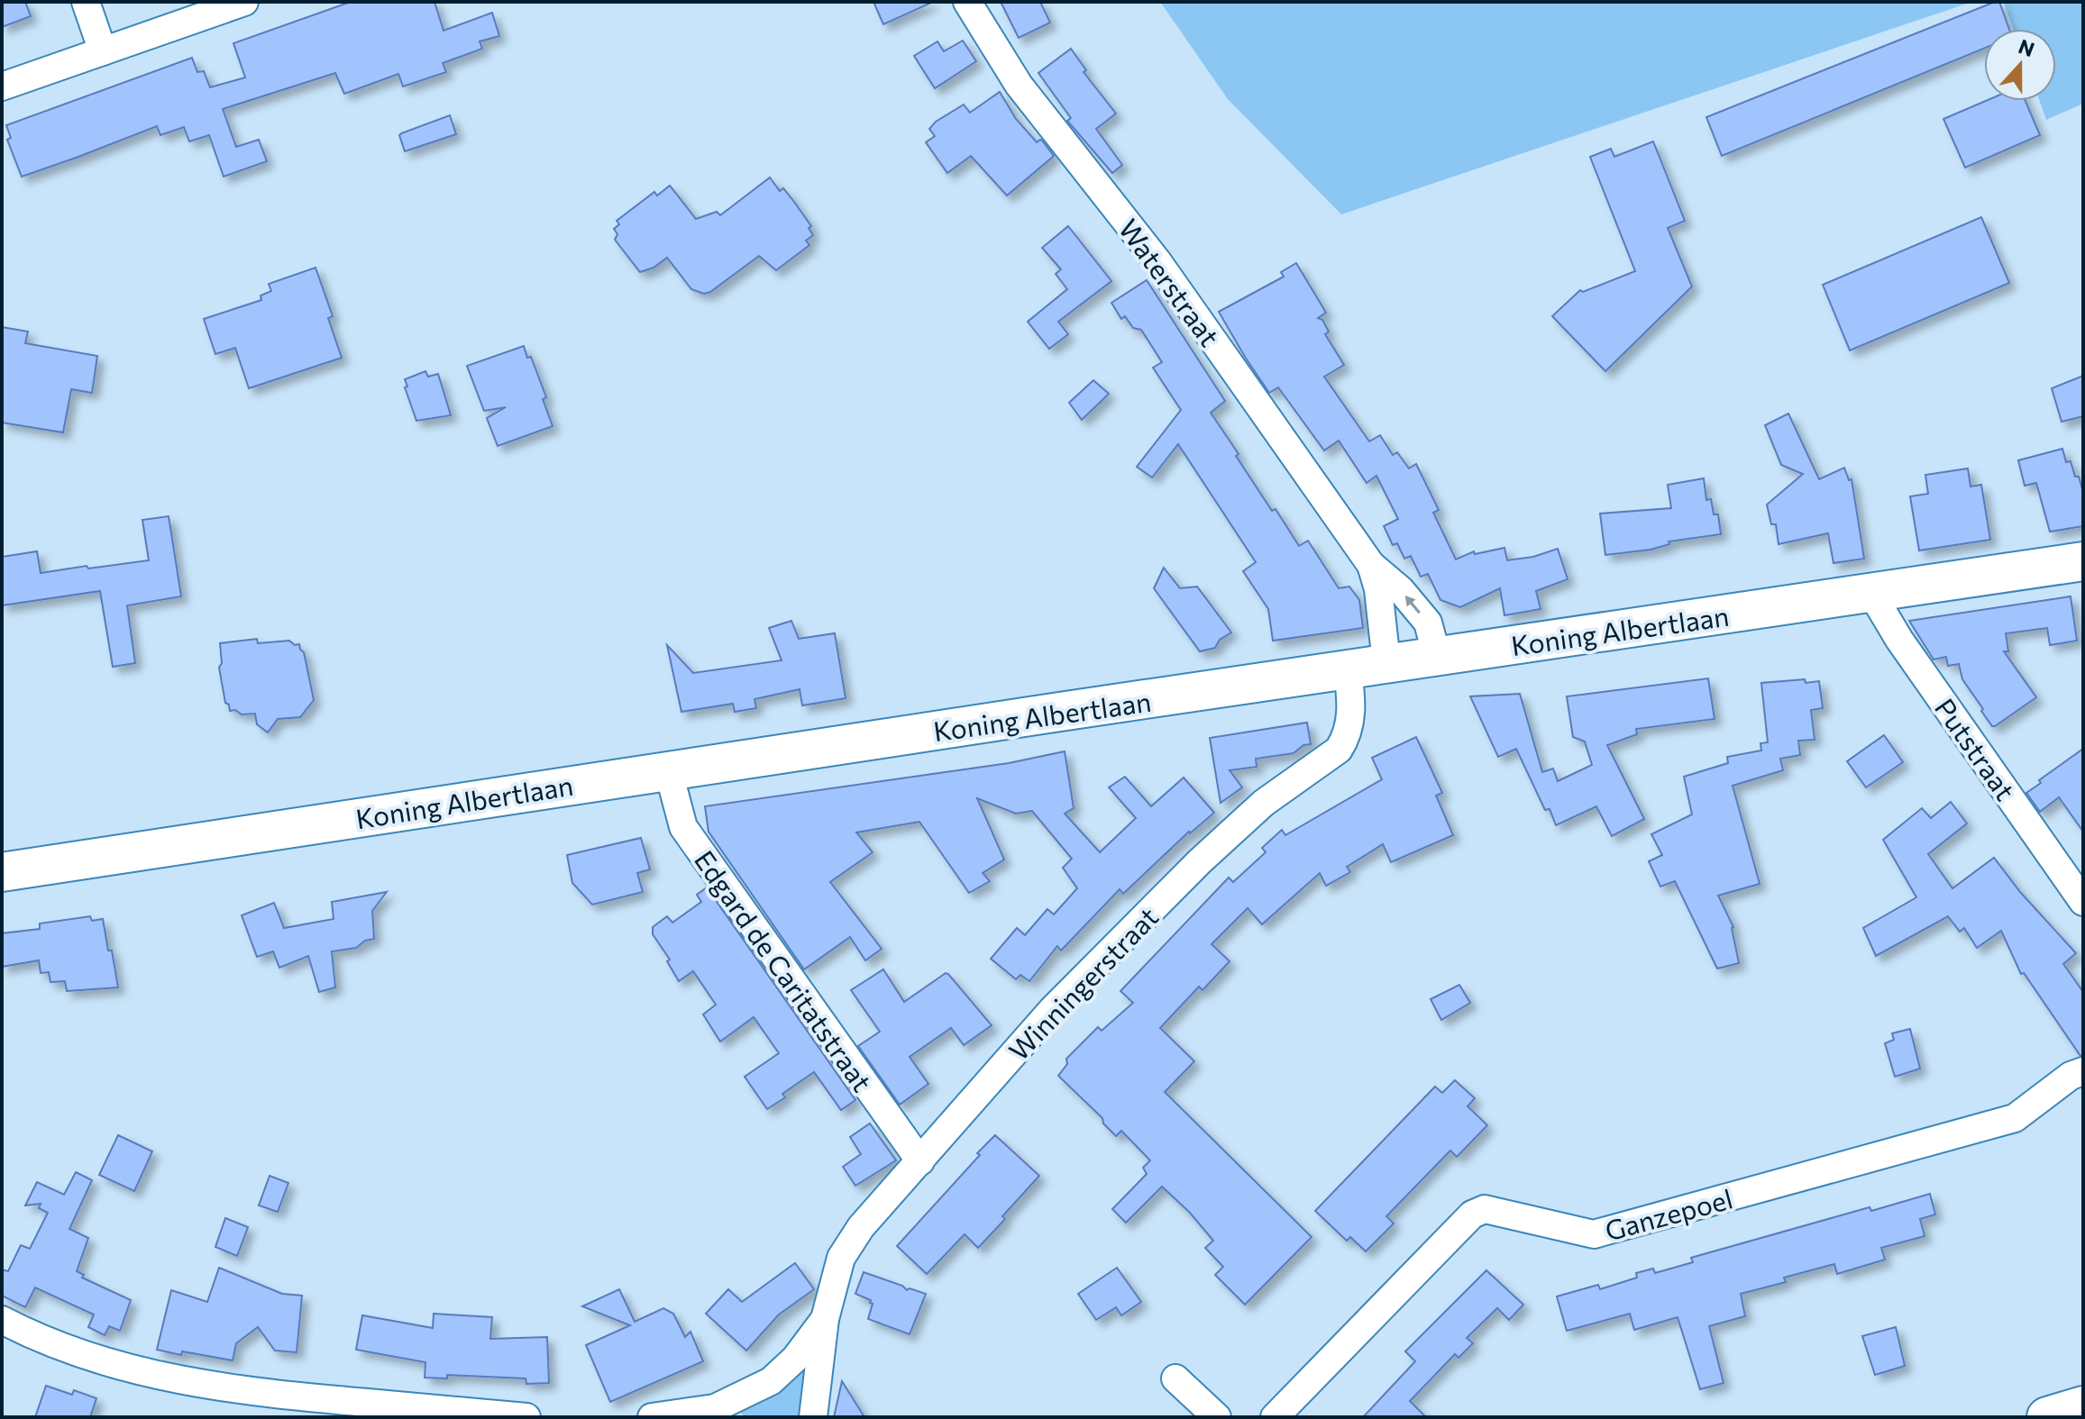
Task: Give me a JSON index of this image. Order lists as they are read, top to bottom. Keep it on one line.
{"streets":{"street":["Waterstraat","Koning Albertlaan","Putstraat","Edgard de Caritatstraat","Winningerstraat","Ganzepoel"]},"crossings":[["Waterstraat","Koning Albertlaan"],["Koning Albertlaan","Putstraat"],["Koning Albertlaan","Edgard de Caritatstraat"],["Koning Albertlaan","Winningerstraat"],["Edgard de Caritatstraat","Winningerstraat"]],"north":"top"}
